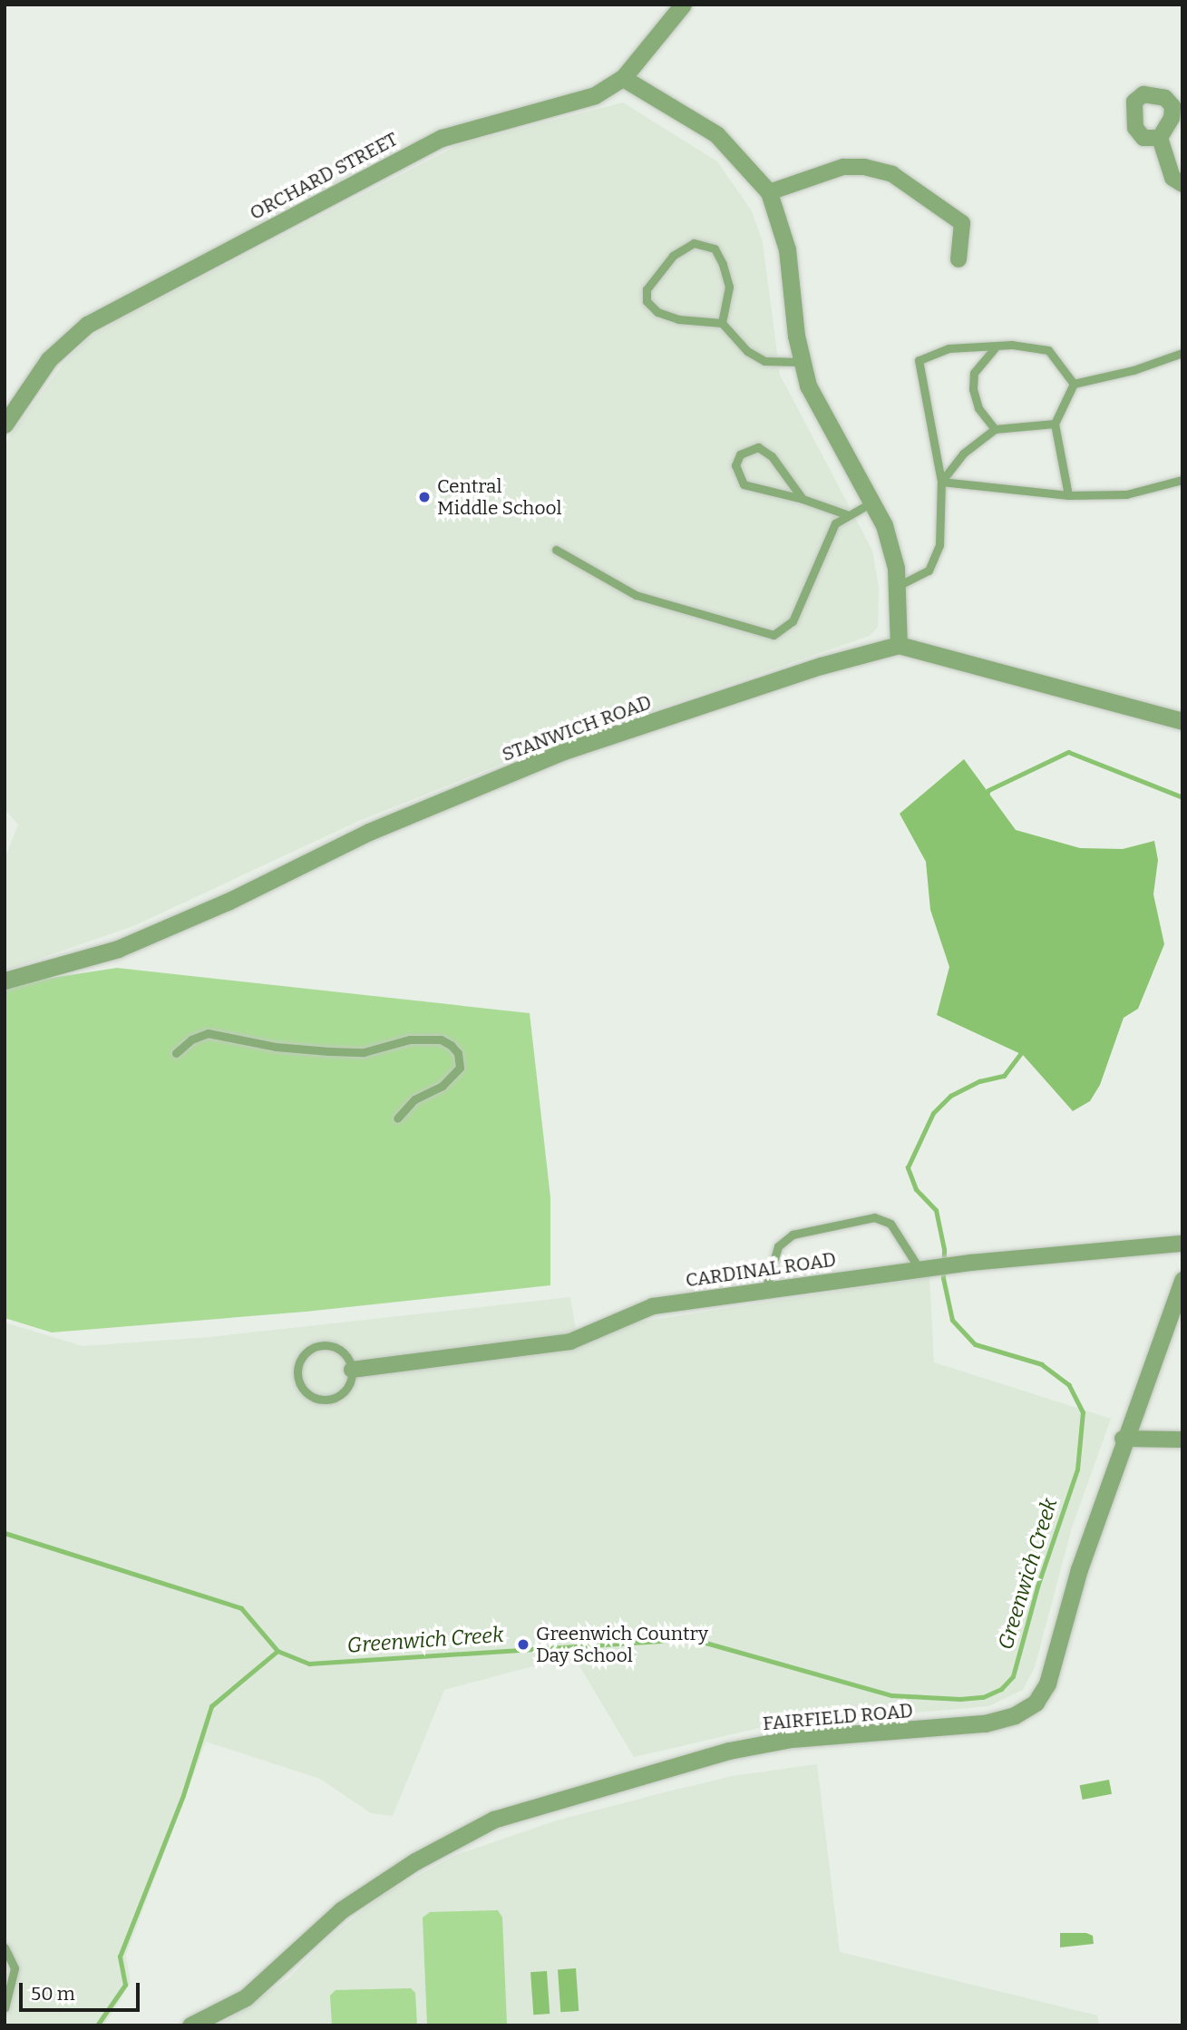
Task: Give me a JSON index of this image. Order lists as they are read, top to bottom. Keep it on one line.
{"streets":{"street":["ORCHARD STREET","STANWICH ROAD","CARDINAL ROAD","FAIRFIELD ROAD"]},"water":["Greenwich Creek"],"places":["Central Middle School","Greenwich Country Day School"],"scale_bar":"50 m"}
